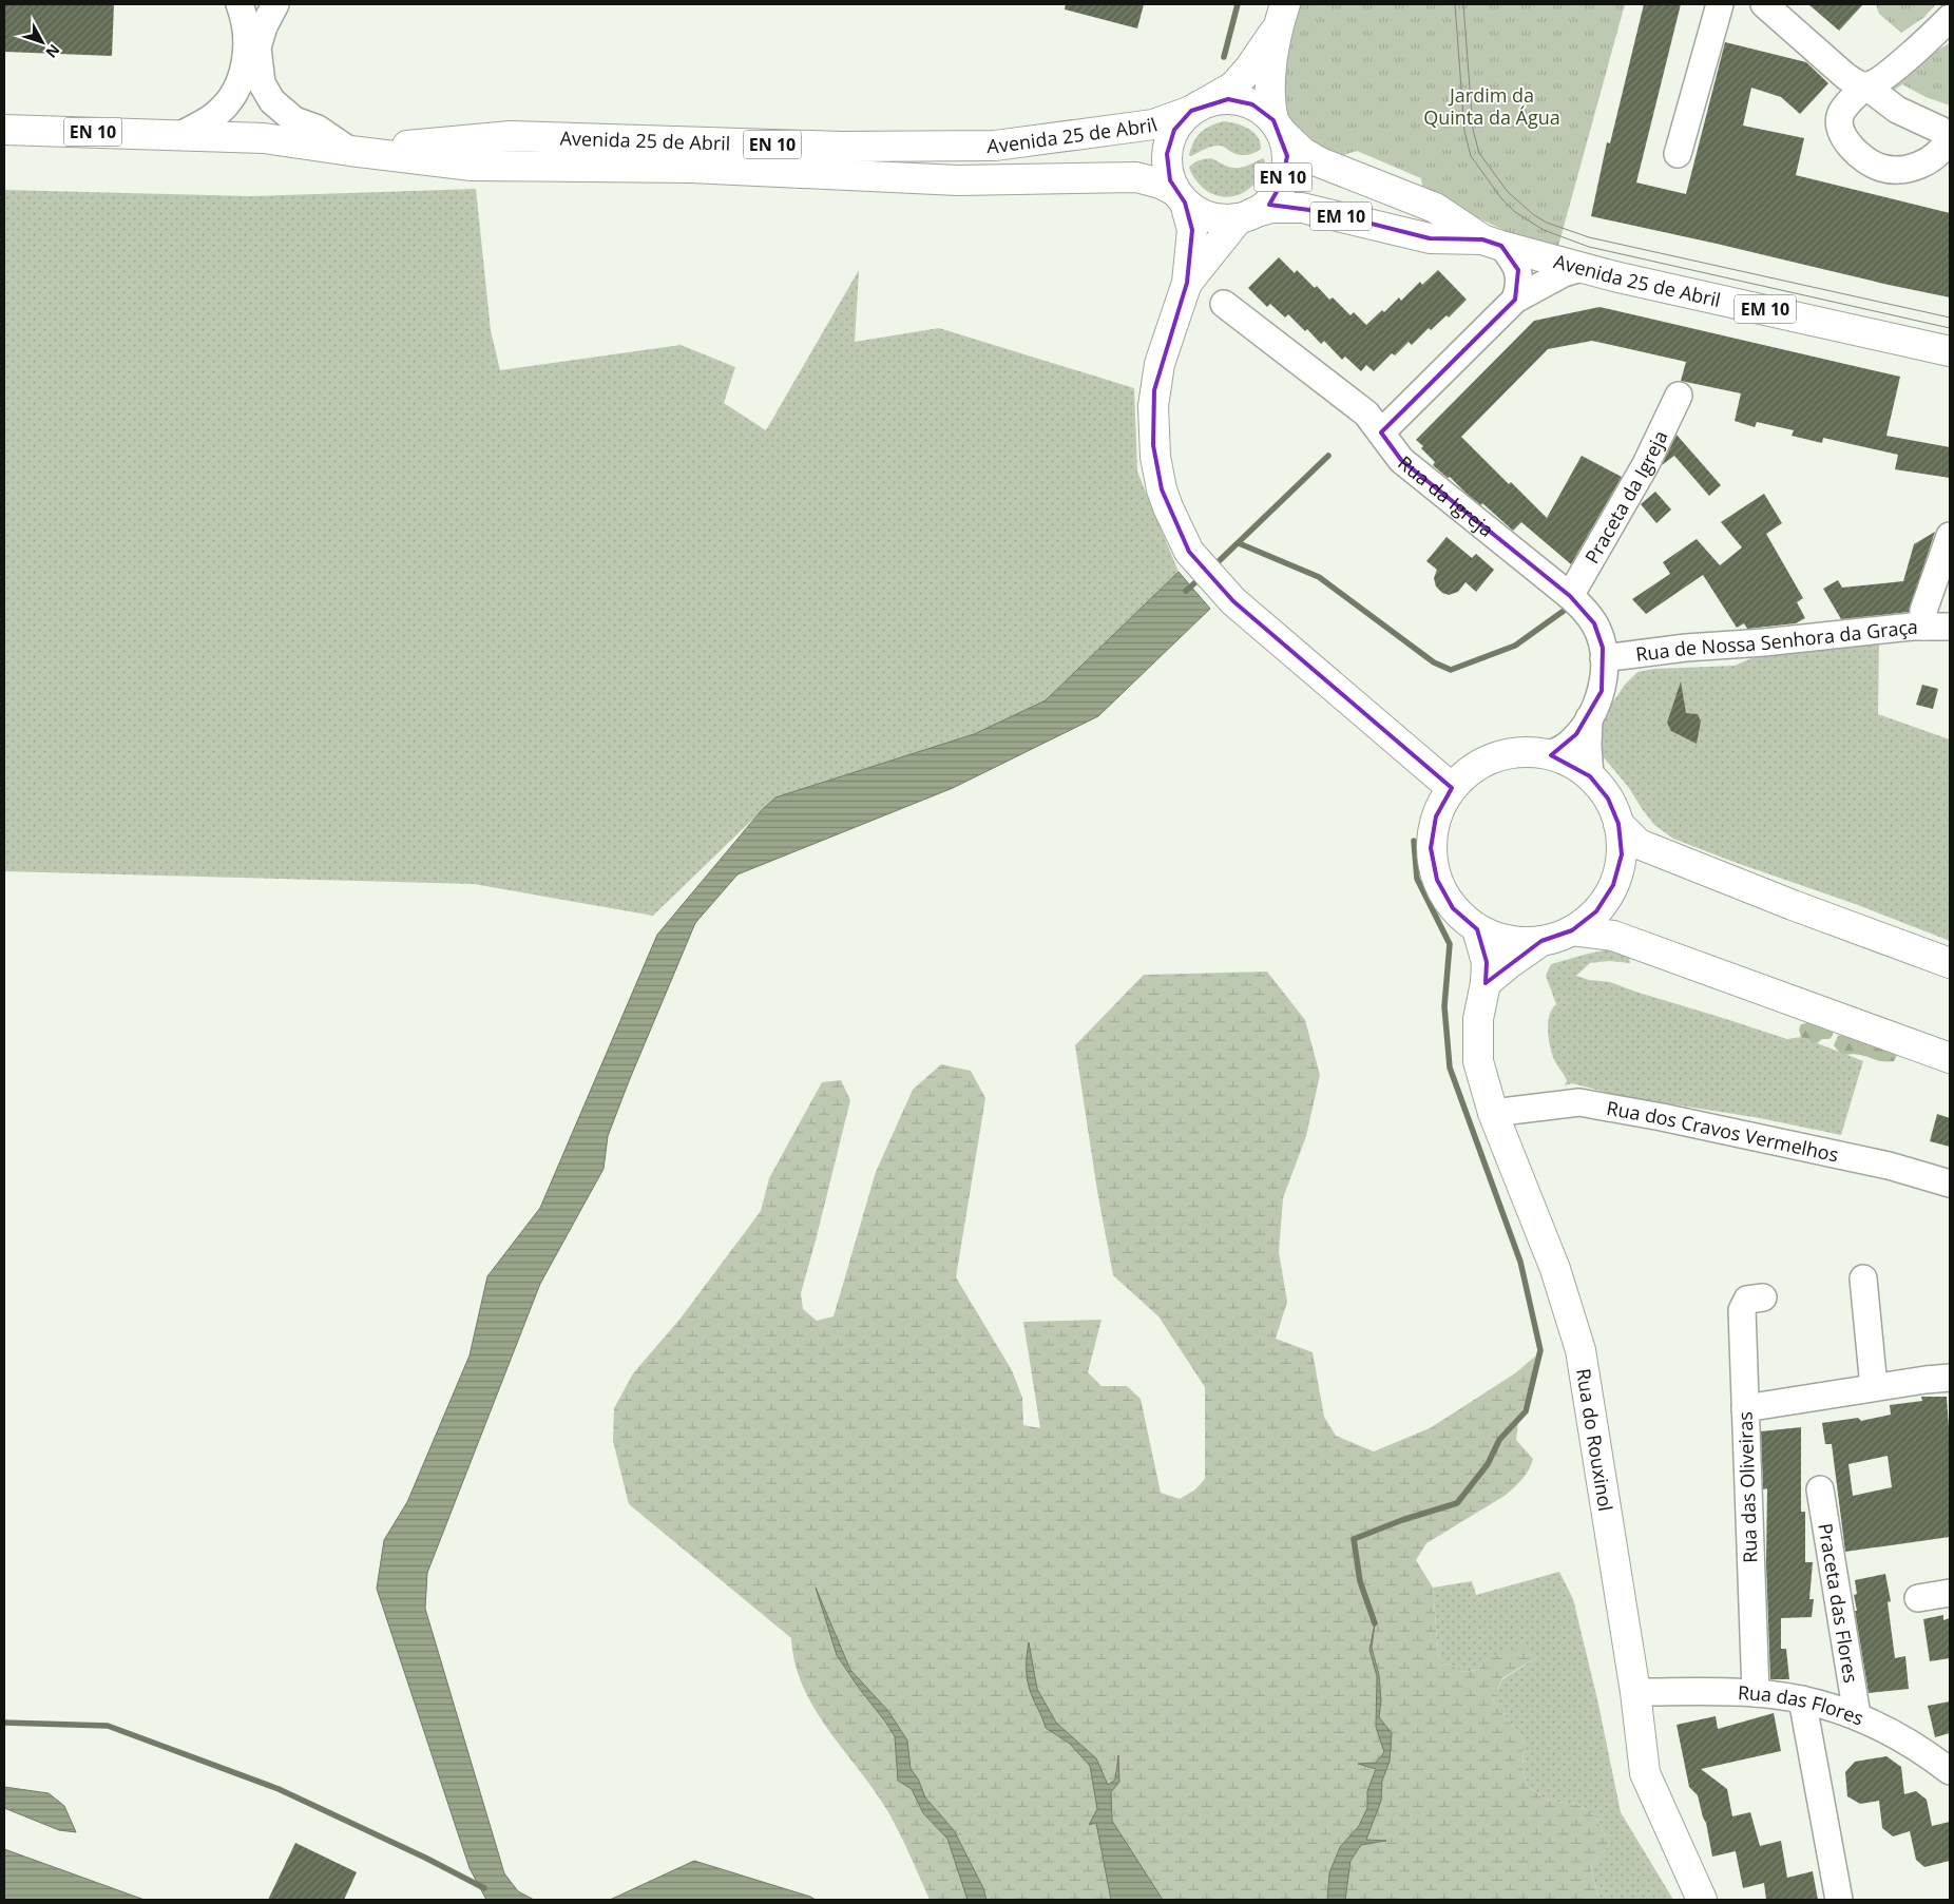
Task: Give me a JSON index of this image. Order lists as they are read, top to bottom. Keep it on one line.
{"streets":{"main road":["EN 10","Avenida 25 de Abril","EM 10","Rua do Rouxinol"],"street":["Rua da Igreja","Praceta da Igreja","Rua de Nossa Senhora da Graça","Rua dos Cravos Vermelhos","Rua das Oliveiras","Praceta das Flores","Rua das Flores"]},"crossings":[["EN 10","Avenida 25 de Abril"],["Rua da Igreja","Praceta da Igreja"],["Rua da Igreja","Rua de Nossa Senhora da Graça"],["Rua dos Cravos Vermelhos","Rua do Rouxinol"],["Rua do Rouxinol","Rua das Flores"],["Rua das Oliveiras","Rua das Flores"],["Praceta das Flores","Rua das Flores"]],"parks":["Jardim da Quinta da Água"],"north":"bottom right"}
